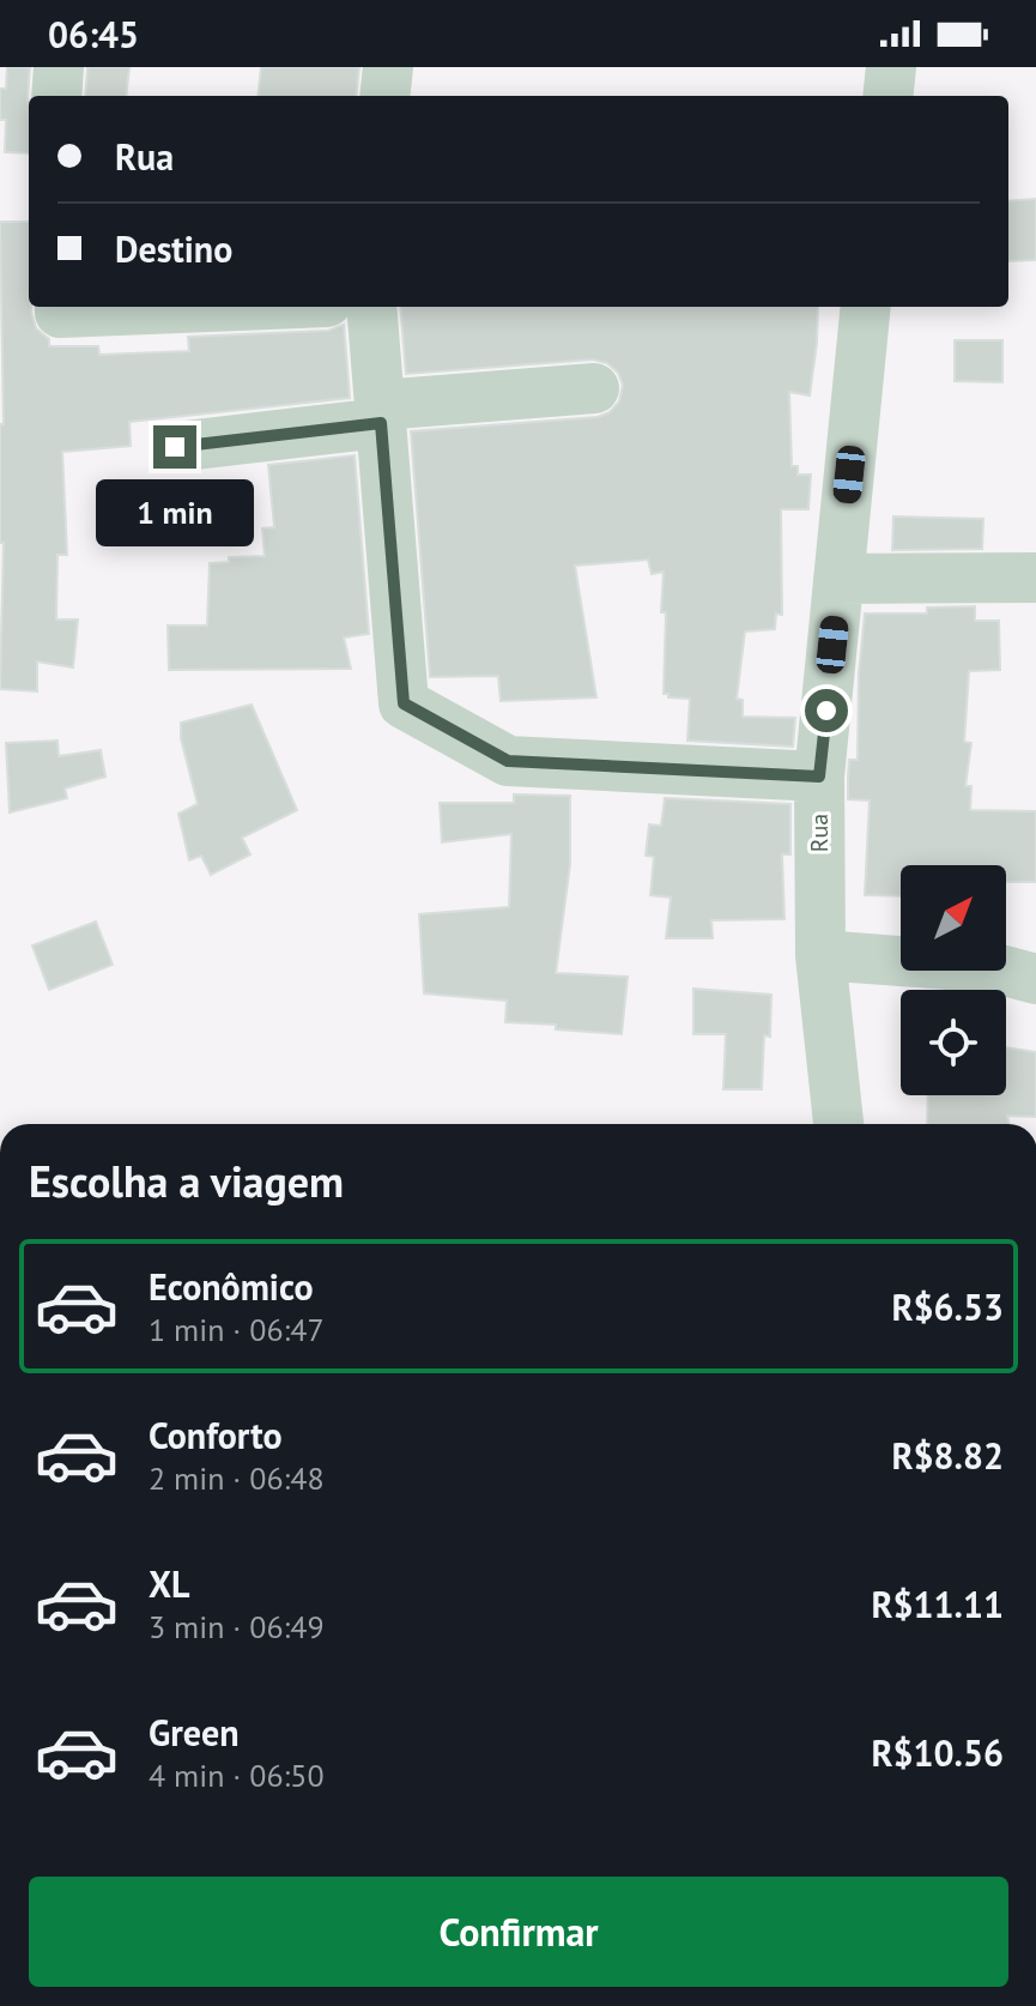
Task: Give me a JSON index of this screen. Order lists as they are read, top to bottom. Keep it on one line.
{"streets":{"street":["Rua"]},"north":"top right","page":{"status":"06:45","banner":["Rua","Destino"],"bubble":"1 min","heading":"Escolha a viagem","list":[{"name":"Econômico","note":"1 min · 06:47","value":"R$6.53"},{"name":"Conforto","note":"2 min · 06:48","value":"R$8.82"},{"name":"XL","note":"3 min · 06:49","value":"R$11.11"},{"name":"Green","note":"4 min · 06:50","value":"R$10.56"}],"buttons":"Confirmar"}}
